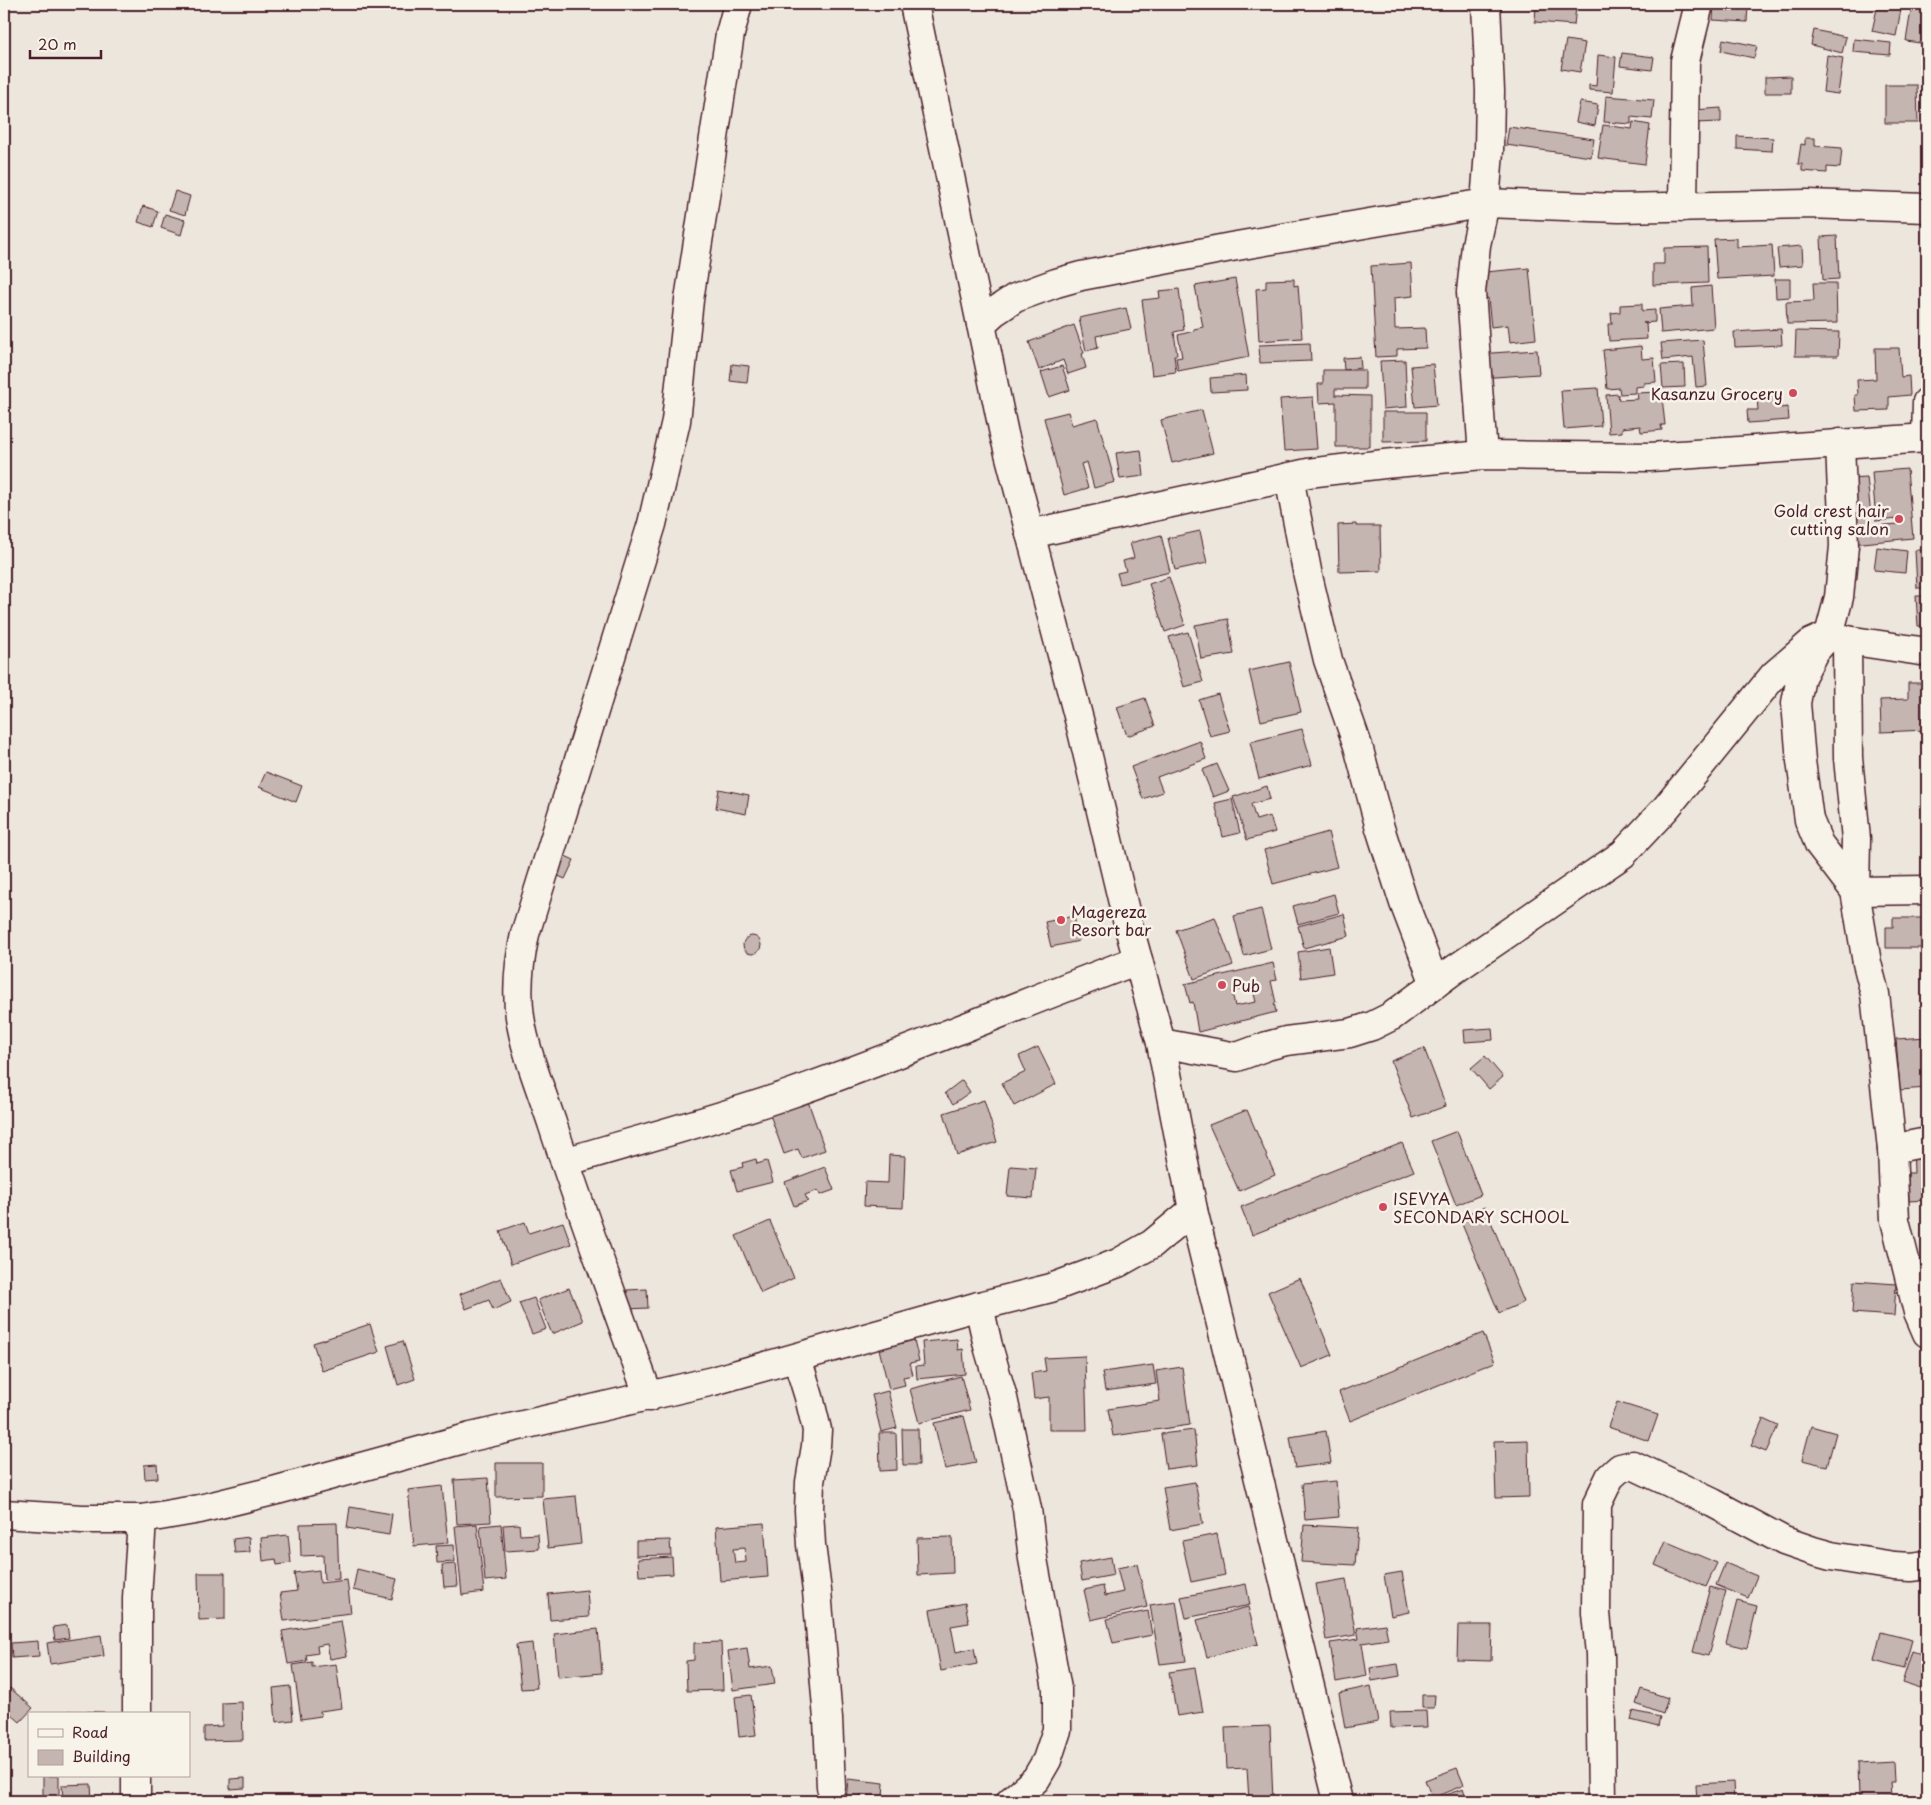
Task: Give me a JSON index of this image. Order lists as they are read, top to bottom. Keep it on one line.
{"places":["Kasanzu Grocery","Gold crest hair cutting salon","Magereza Resort bar","Pub","ISEVYA SECONDARY SCHOOL"],"legend":["Road","Building"],"scale_bar":"20 m"}
